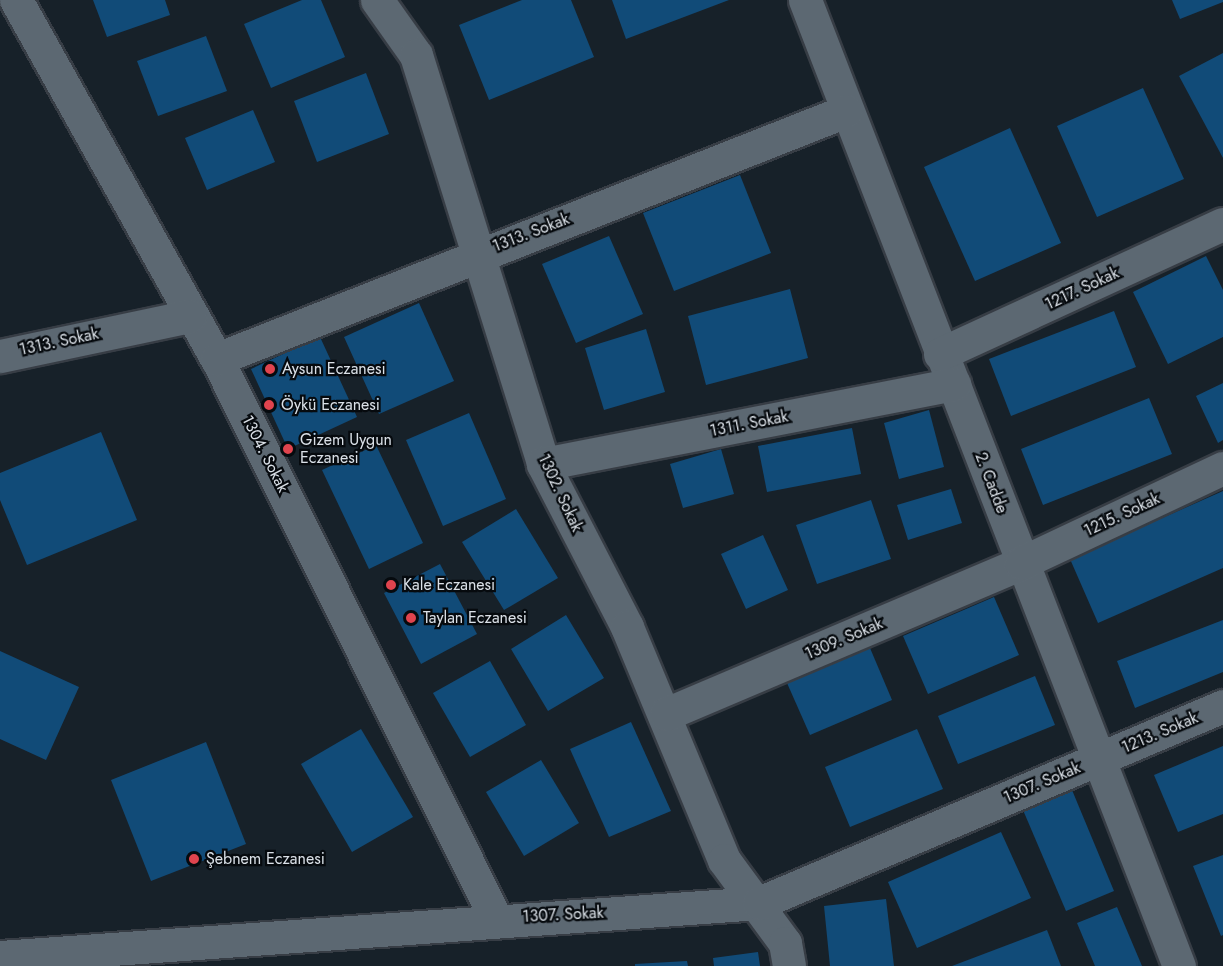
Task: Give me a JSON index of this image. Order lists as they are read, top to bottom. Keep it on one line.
{"streets":{"street":["1313. Sokak","1217. Sokak","1311. Sokak","1304. Sokak","2. Cadde","1302. Sokak","1215. Sokak","1309. Sokak","1213. Sokak","1307. Sokak"]},"crossings":[["1313. Sokak","1304. Sokak"],["1313. Sokak","2. Cadde"],["1313. Sokak","1302. Sokak"],["1217. Sokak","2. Cadde"],["1311. Sokak","2. Cadde"],["1311. Sokak","1302. Sokak"],["1304. Sokak","1307. Sokak"],["2. Cadde","1215. Sokak"],["2. Cadde","1309. Sokak"],["2. Cadde","1213. Sokak"],["2. Cadde","1307. Sokak"],["1302. Sokak","1309. Sokak"],["1302. Sokak","1307. Sokak"],["1215. Sokak","1309. Sokak"],["1213. Sokak","1307. Sokak"]],"places":["Aysun Eczanesi","Öykü Eczanesi","Gizem Uygun Eczanesi","Kale Eczanesi","Taylan Eczanesi","Şebnem Eczanesi"]}
